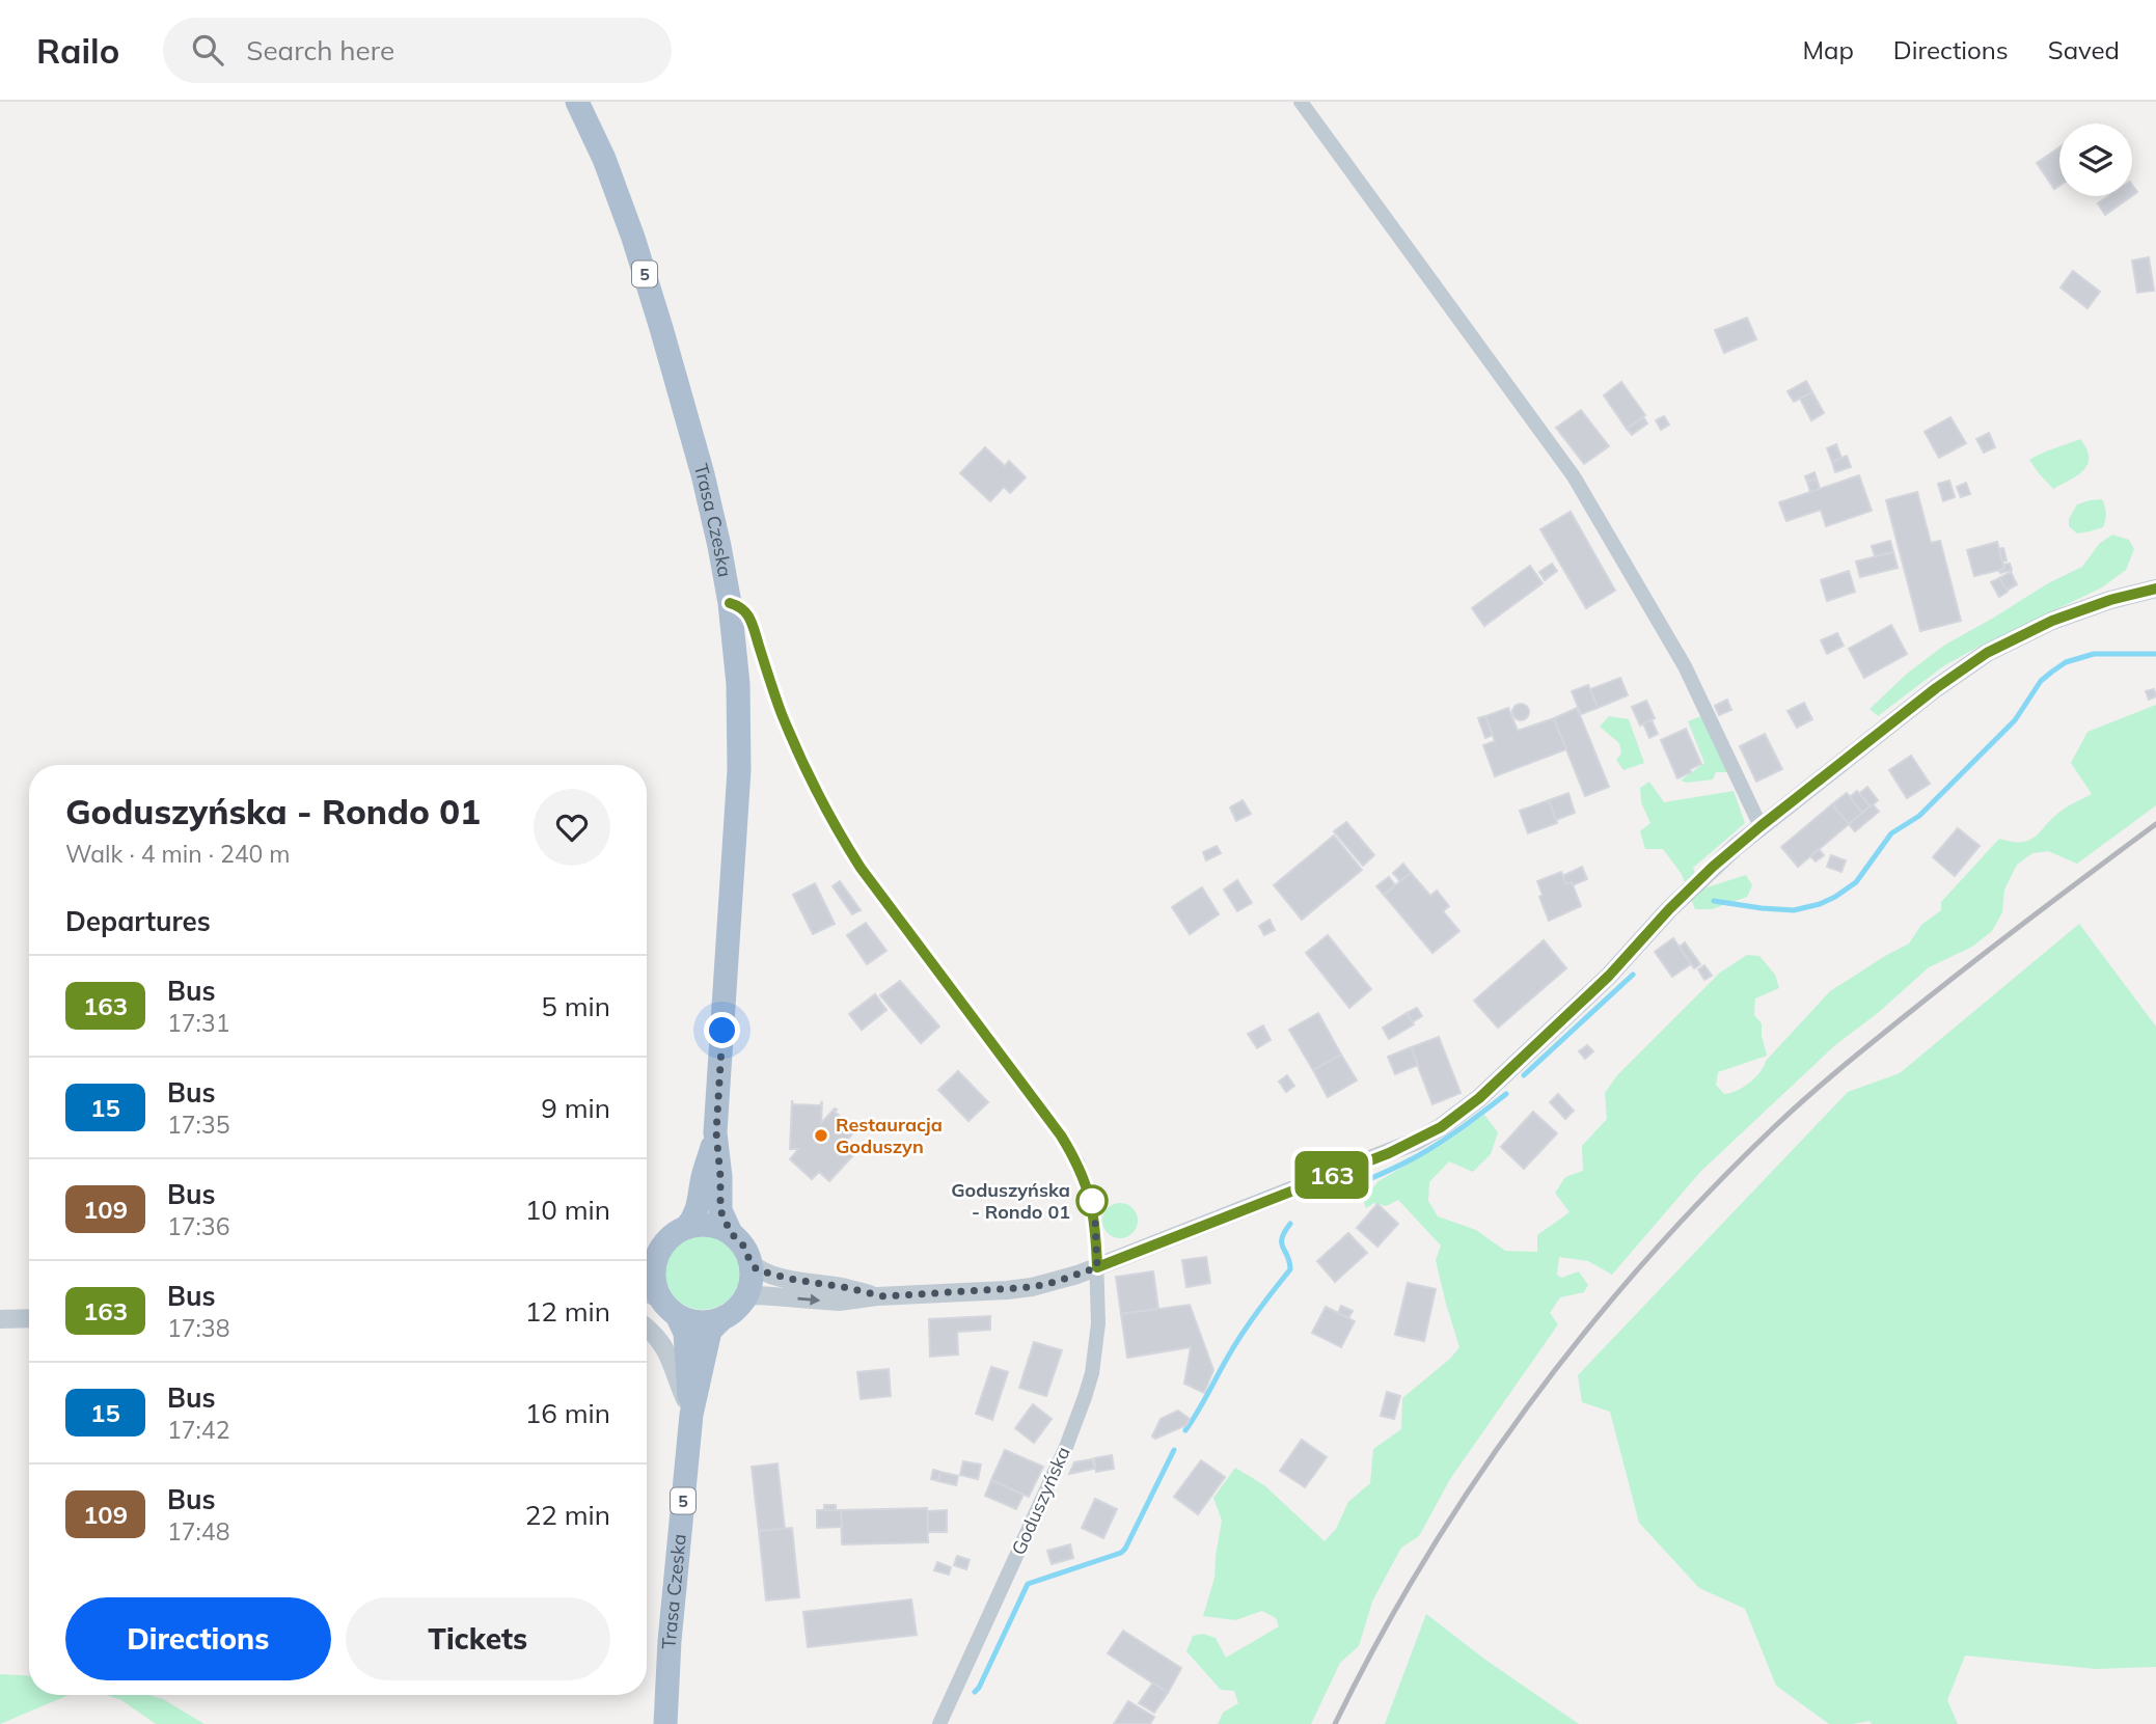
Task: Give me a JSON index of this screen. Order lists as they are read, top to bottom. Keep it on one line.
{"streets":{"main road":["5","Trasa Czeska"],"street":["Goduszyńska"]},"crossings":[["5","Trasa Czeska"],["Trasa Czeska","Goduszyńska"]],"places":["Restauracja Goduszyn","Goduszyńska - Rondo 01"],"lines":["bus line 163"],"page":{"header":"Railo","search":"Search here","nav":["Map","Directions","Saved"],"on_map":"163","heading":[["Goduszyńska - Rondo 01","Walk · 4 min · 240 m"],"Departures"],"list":[{"mark":"163","name":"Bus","note":"17:31","value":"5 min"},{"mark":"15","name":"Bus","note":"17:35","value":"9 min"},{"mark":"109","name":"Bus","note":"17:36","value":"10 min"},{"mark":"163","name":"Bus","note":"17:38","value":"12 min"},{"mark":"15","name":"Bus","note":"17:42","value":"16 min"},{"mark":"109","name":"Bus","note":"17:48","value":"22 min"}],"buttons":["Directions","Tickets"]}}
